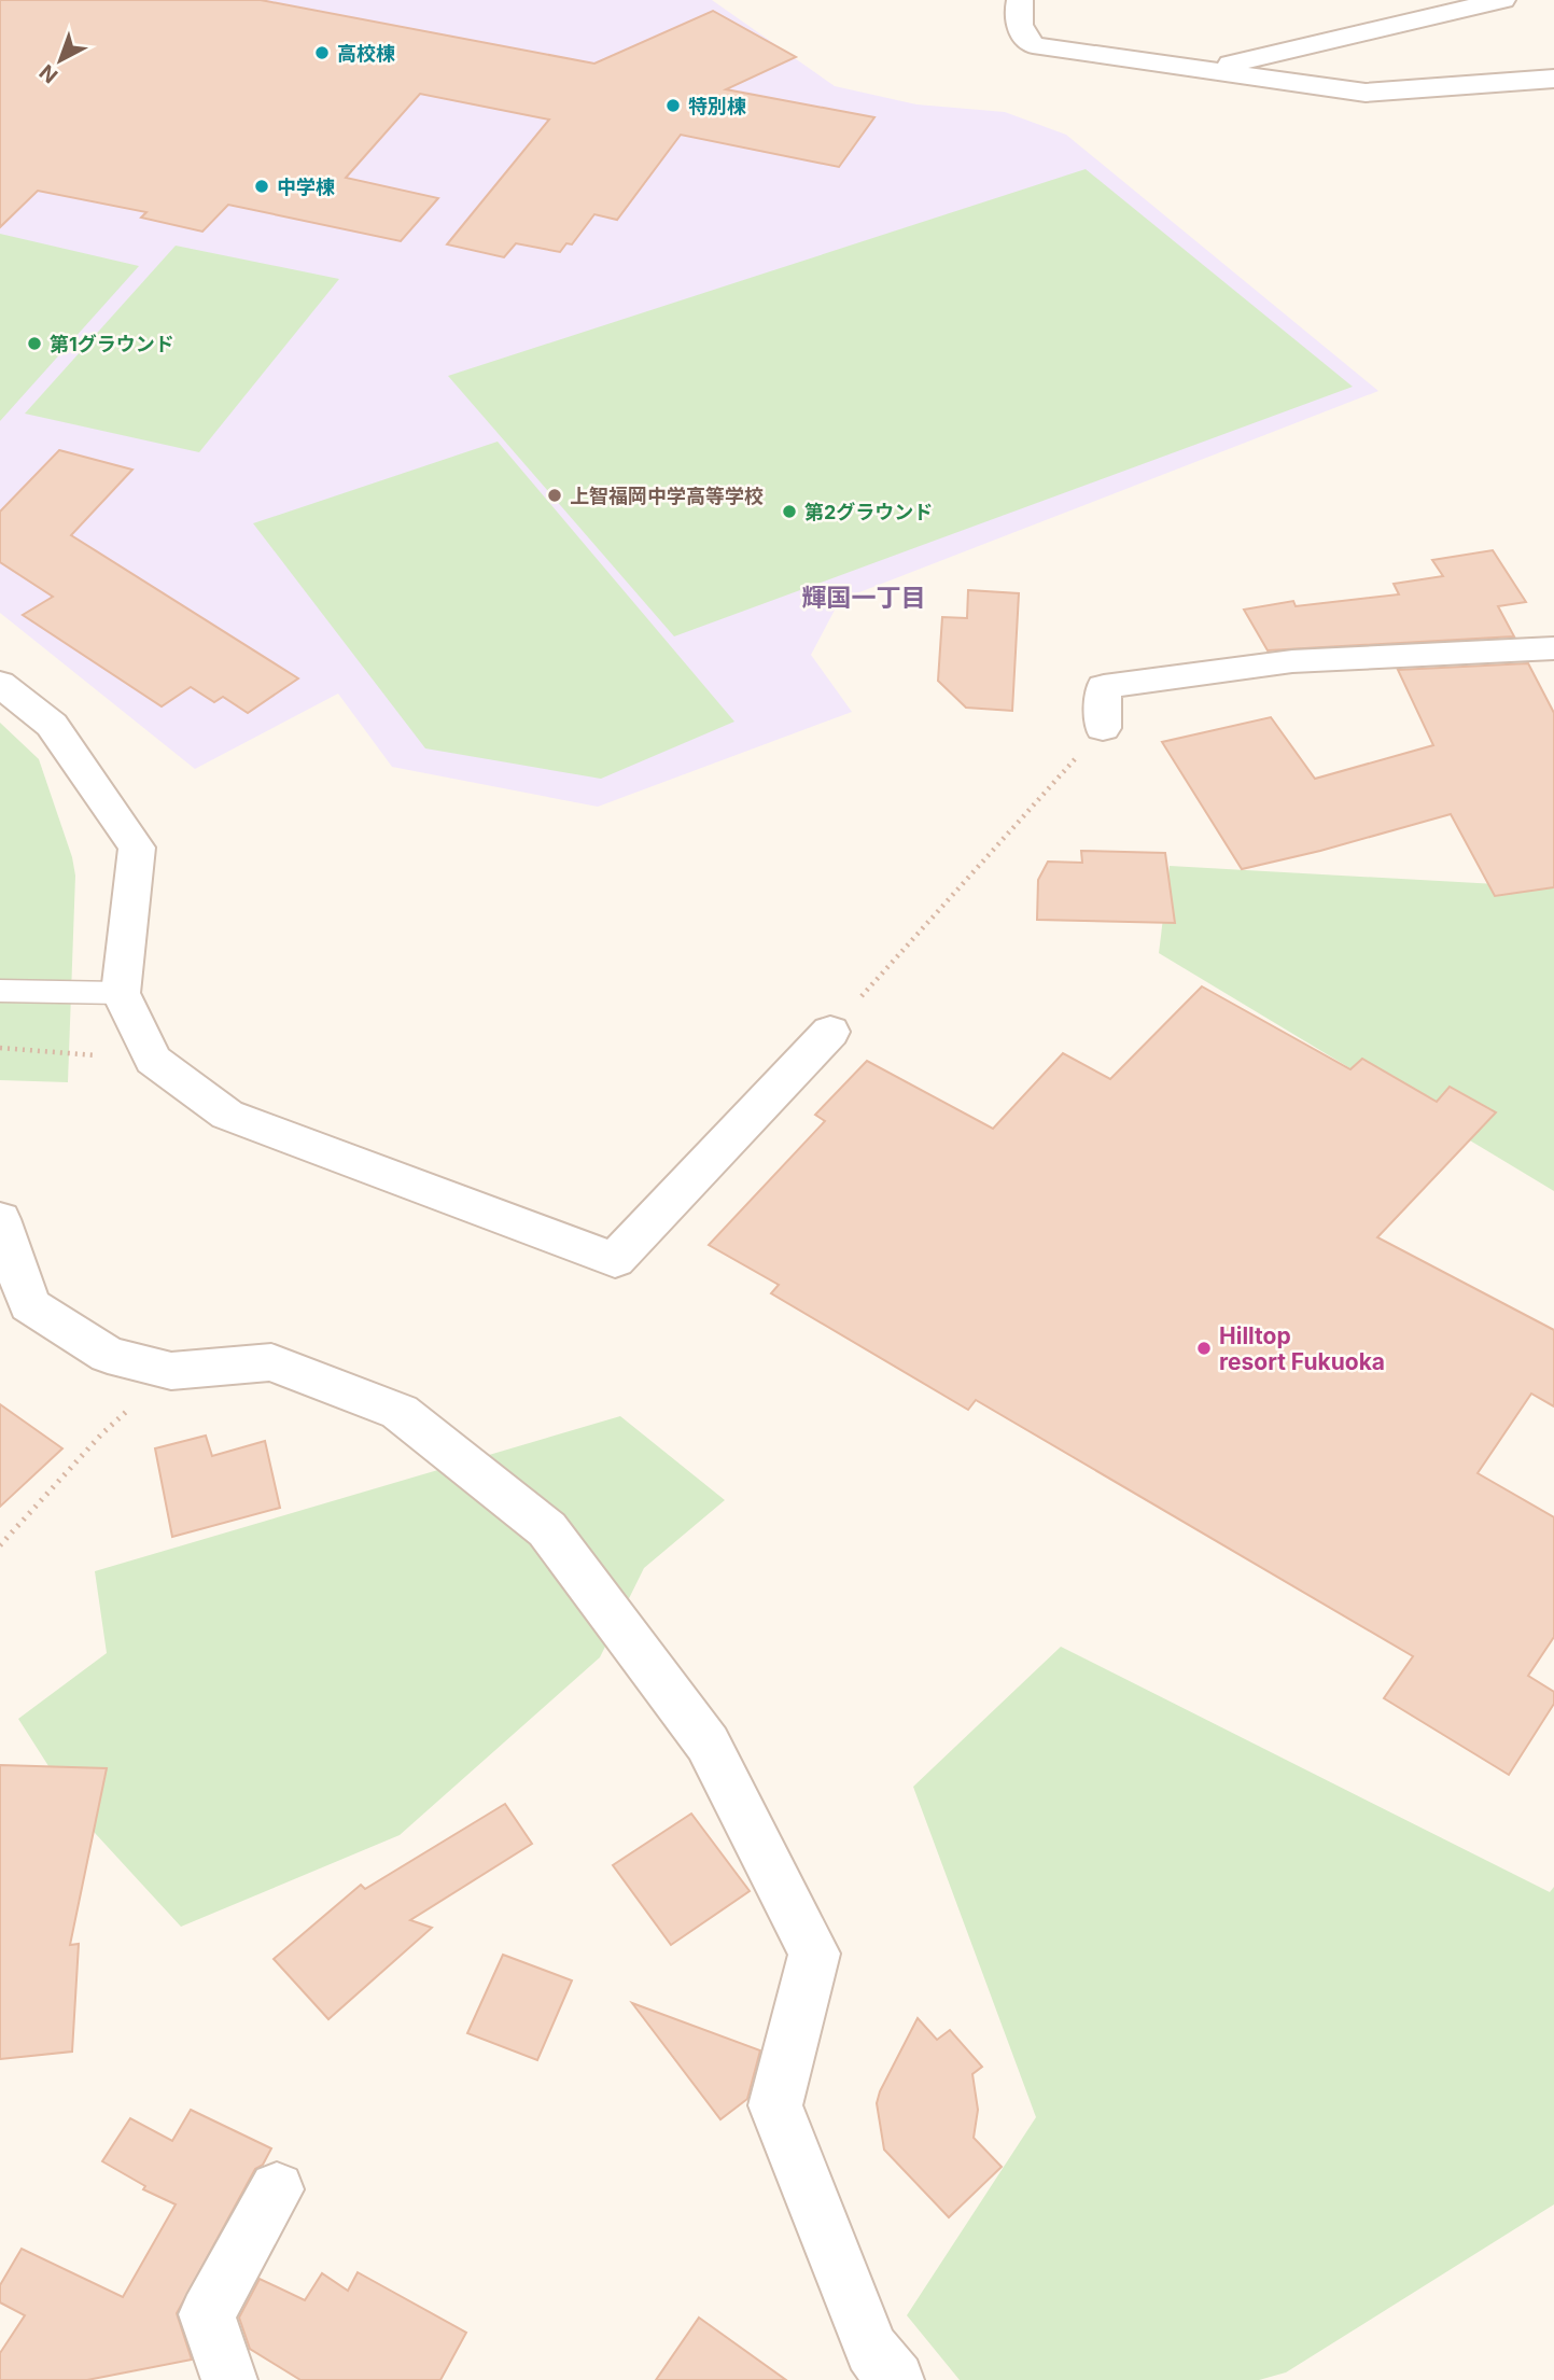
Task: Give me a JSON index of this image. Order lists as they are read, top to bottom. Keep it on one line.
{"districts":["輝国一丁目"],"places":["高校棟","特別棟","中学棟","第1グラウンド","上智福岡中学高等学校","第2グラウンド","Hilltop resort Fukuoka"],"north":"bottom left"}
